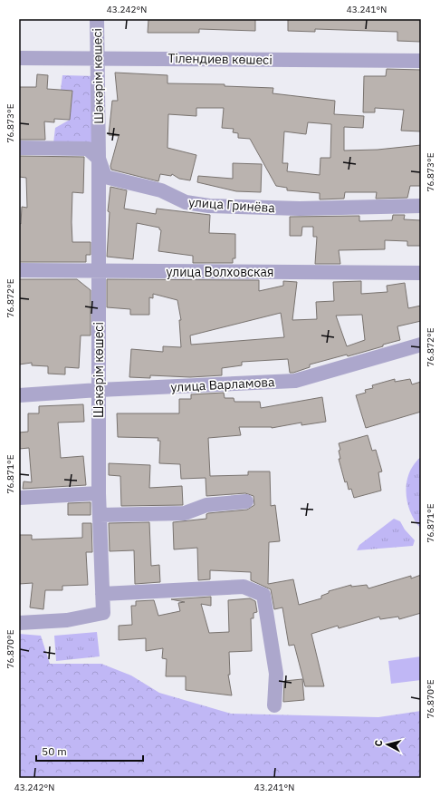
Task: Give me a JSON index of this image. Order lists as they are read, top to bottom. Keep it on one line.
{"streets":{"street":["Тілендиев көшесі","Шәкәрім көшесі","улица Гринёва","улица Волховская","улица Варламова"]},"crossings":[["Тілендиев көшесі","Шәкәрім көшесі"],["Шәкәрім көшесі","улица Гринёва"],["Шәкәрім көшесі","улица Волховская"],["Шәкәрім көшесі","улица Варламова"]],"scale_bar":"50 m","north":"left","coordinates":["43.242°N","43.241°N","76.873°E","76.872°E","76.871°E","76.870°E"]}
